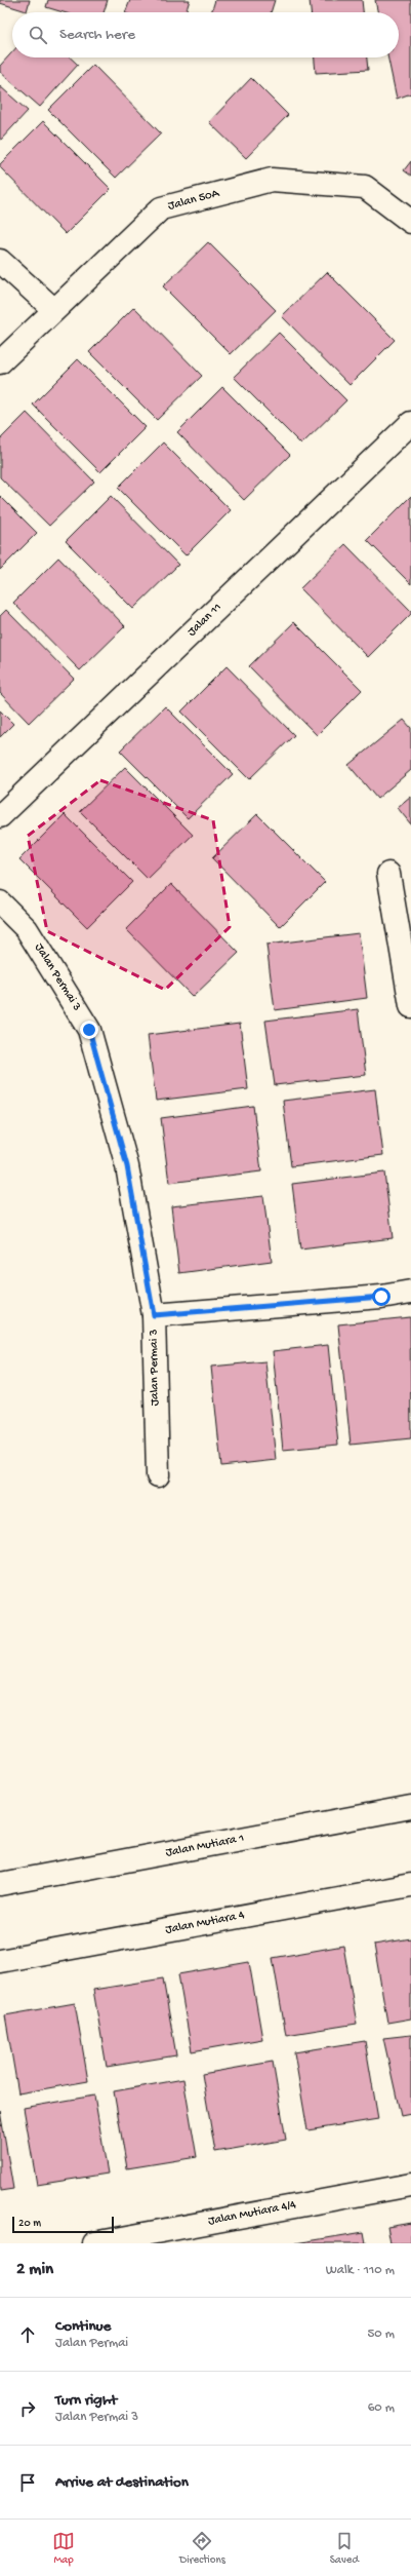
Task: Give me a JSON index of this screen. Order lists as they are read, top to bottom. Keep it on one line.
{"streets":{"street":["Jalan 50A","Jalan 11","Jalan Permai 3","Jalan Mutiara 1","Jalan Mutiara 4","Jalan Mutiara 4/4"]},"scale_bar":"20 m","page":{"search":"Search here","scale":"20 m","heading":["2 min","Walk · 110 m"],"list":[["Continue","Jalan Permai","50 m"],["Turn right","Jalan Permai 3","60 m"],"Arrive at destination"],"nav":["Map","Directions","Saved"]}}
